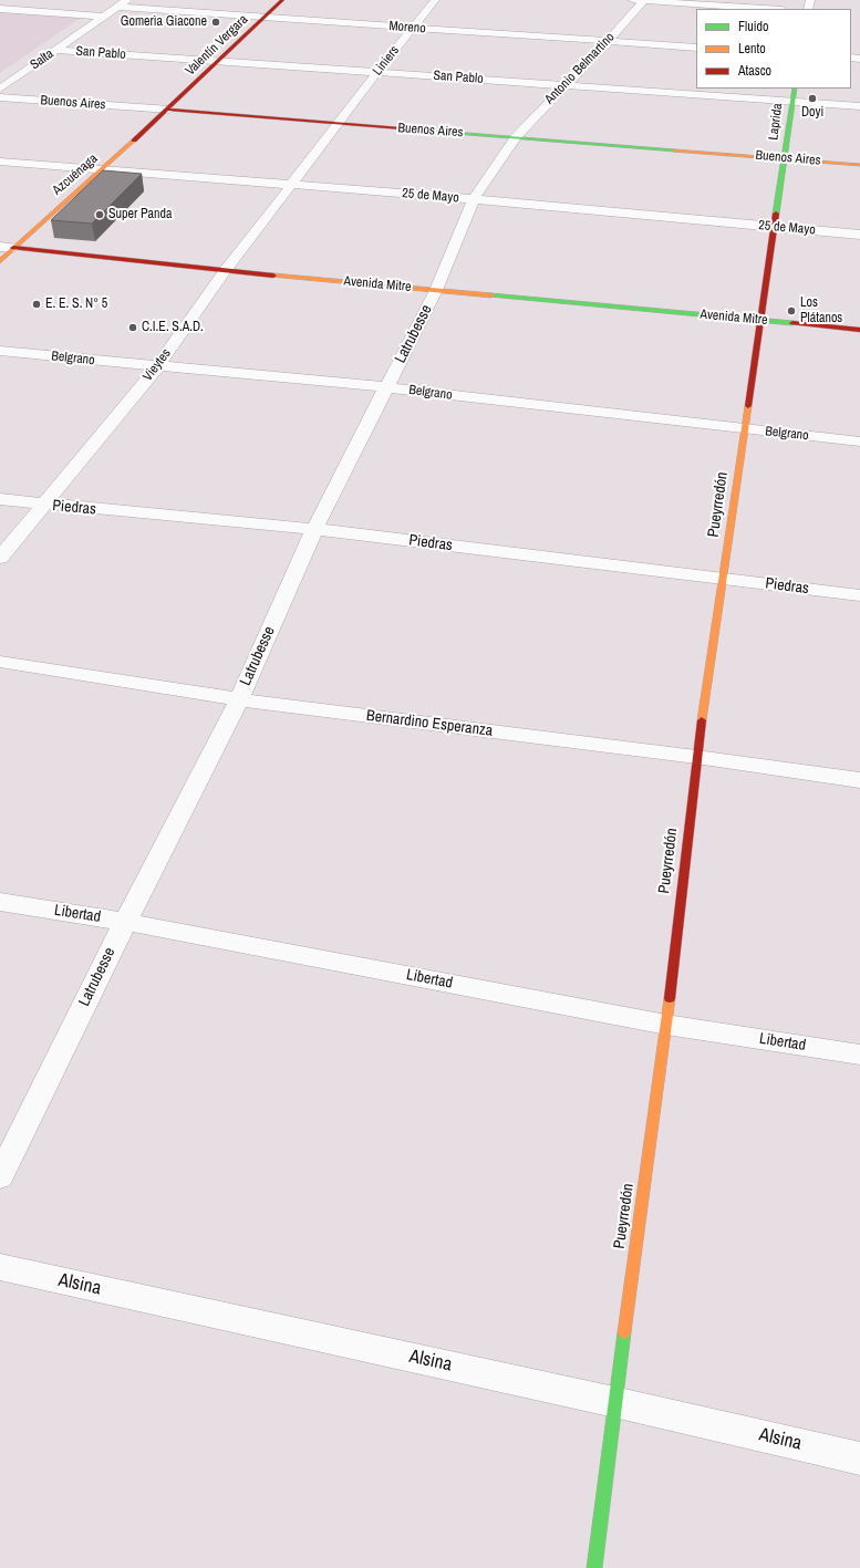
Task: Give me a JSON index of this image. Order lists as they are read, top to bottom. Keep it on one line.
{"streets":{"street":["Moreno","Valentín Vergara","San Pablo","Salta","Liniers","Antonio Belmartino","Buenos Aires","Laprida","Azcuénaga","25 de Mayo","Avenida Mitre","Latrubesse","Belgrano","Vieytes","Pueyrredón","Piedras","Bernardino Esperanza","Libertad","Alsina"]},"crossings":[["Moreno","Valentín Vergara"],["Moreno","Salta"],["Moreno","Liniers"],["Moreno","Antonio Belmartino"],["Valentín Vergara","San Pablo"],["Valentín Vergara","Buenos Aires"],["Valentín Vergara","Azcuénaga"],["San Pablo","Salta"],["San Pablo","Liniers"],["San Pablo","Antonio Belmartino"],["San Pablo","Laprida"],["Liniers","Buenos Aires"],["Liniers","Vieytes"],["Antonio Belmartino","Buenos Aires"],["Antonio Belmartino","Latrubesse"],["Buenos Aires","Laprida"],["Buenos Aires","Azcuénaga"],["Buenos Aires","Latrubesse"],["Buenos Aires","Vieytes"],["Buenos Aires","Pueyrredón"],["Laprida","Pueyrredón"],["Azcuénaga","25 de Mayo"],["Azcuénaga","Avenida Mitre"],["25 de Mayo","Latrubesse"],["25 de Mayo","Vieytes"],["25 de Mayo","Pueyrredón"],["Avenida Mitre","Latrubesse"],["Avenida Mitre","Vieytes"],["Avenida Mitre","Pueyrredón"],["Latrubesse","Belgrano"],["Latrubesse","Piedras"],["Latrubesse","Bernardino Esperanza"],["Latrubesse","Libertad"],["Belgrano","Vieytes"],["Belgrano","Pueyrredón"],["Vieytes","Piedras"],["Pueyrredón","Piedras"],["Pueyrredón","Bernardino Esperanza"],["Pueyrredón","Libertad"],["Pueyrredón","Alsina"]],"places":["Gomerìa Giacone","Doyi","Super Panda","E. E. S. N° 5","Los Plátanos","C.I.E. S.A.D."],"legend":["Fluido","Lento","Atasco"]}
